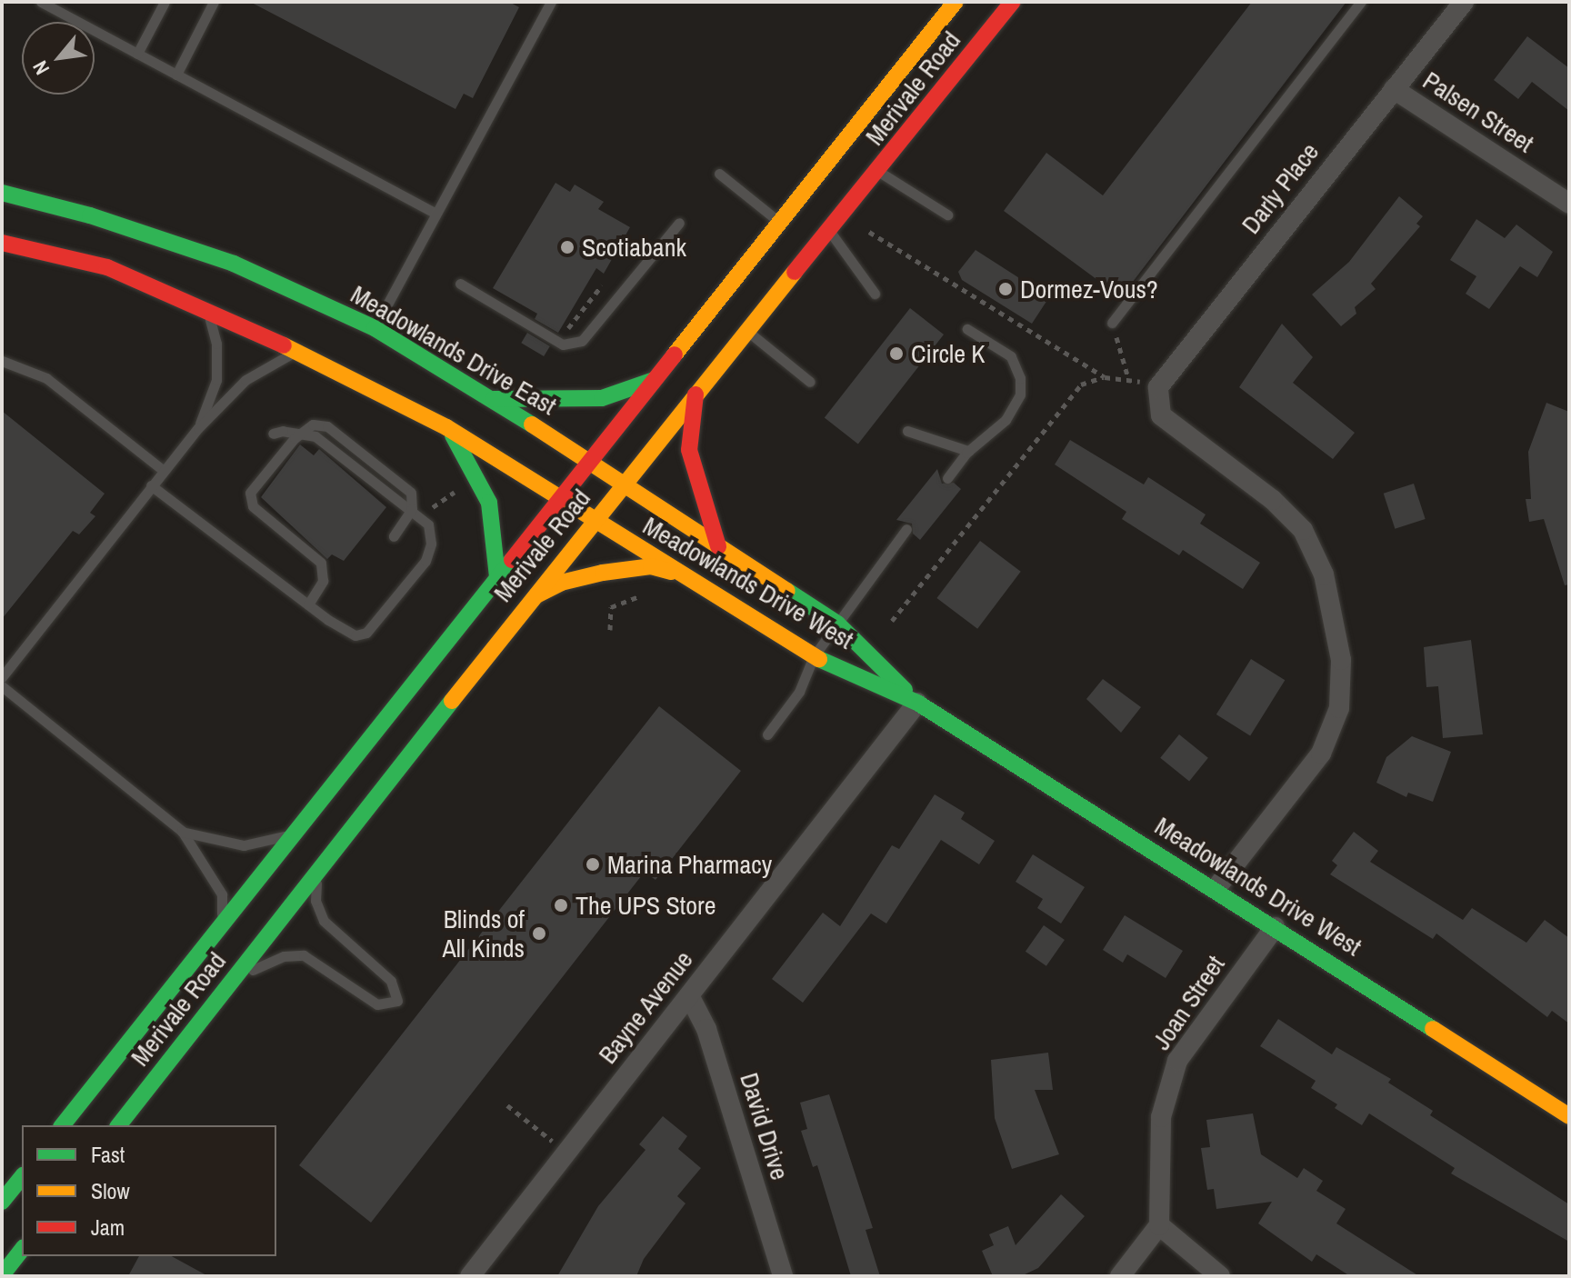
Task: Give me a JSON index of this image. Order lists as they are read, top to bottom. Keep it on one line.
{"streets":{"main road":["Merivale Road","Meadowlands Drive East","Meadowlands Drive West"],"street":["Palsen Street","Darly Place","Joan Street","Bayne Avenue","David Drive"]},"crossings":[["Merivale Road","Meadowlands Drive East"],["Merivale Road","Meadowlands Drive West"],["Palsen Street","Darly Place"],["Meadowlands Drive East","Meadowlands Drive West"],["Meadowlands Drive West","Joan Street"],["Meadowlands Drive West","Bayne Avenue"],["Bayne Avenue","David Drive"]],"places":["Scotiabank","Dormez-Vous?","Circle K","Marina Pharmacy","The UPS Store","Blinds of All Kinds"],"legend":["Fast","Slow","Jam"],"north":"bottom left"}
